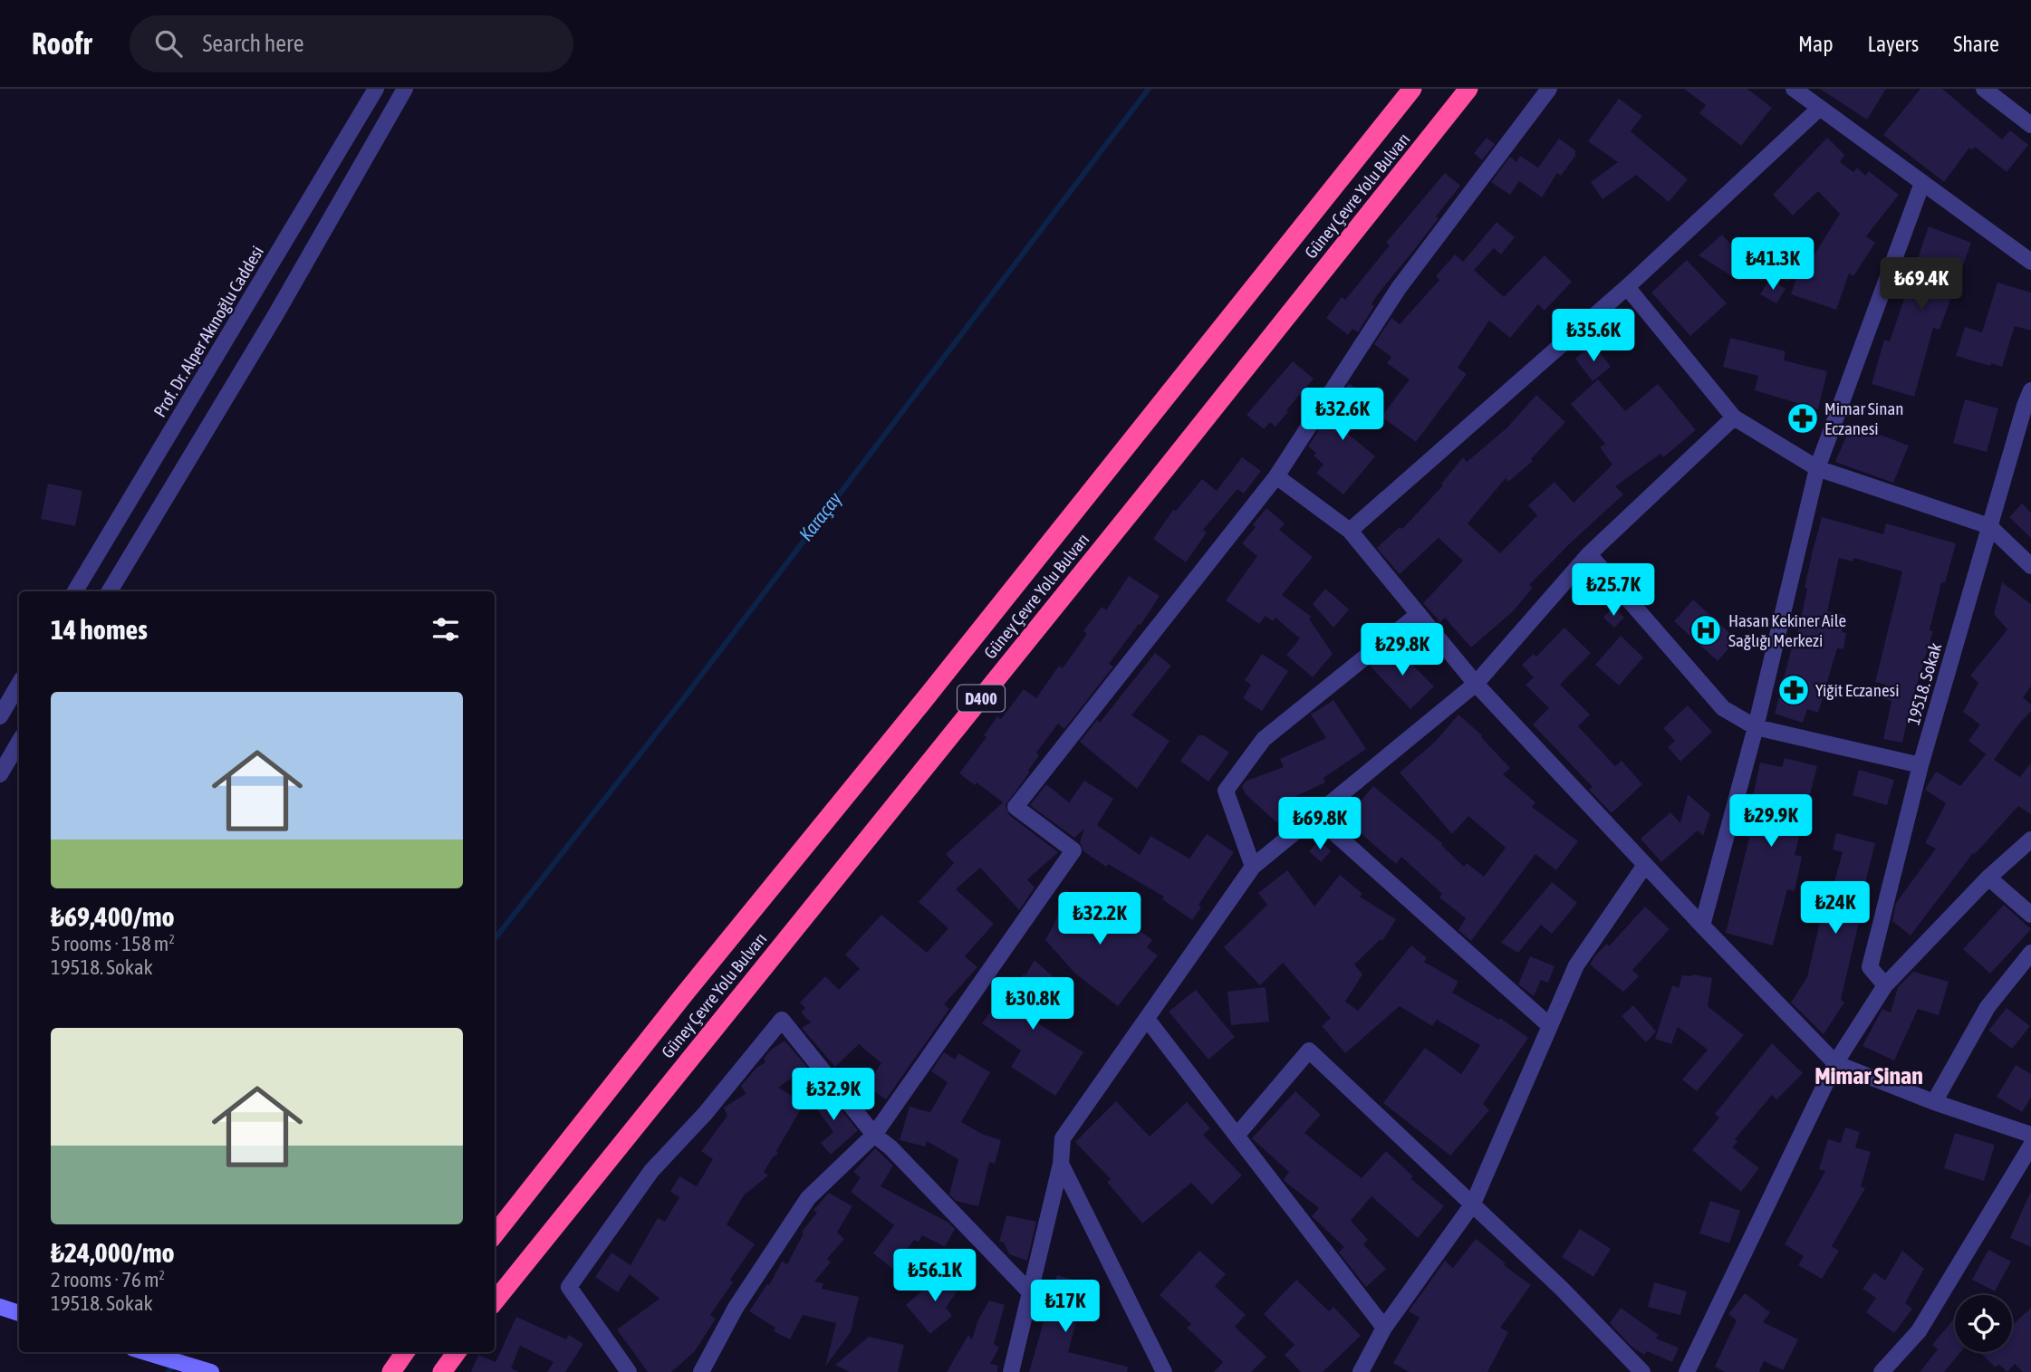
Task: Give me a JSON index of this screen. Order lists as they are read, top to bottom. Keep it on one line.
{"streets":{"highway":["Güney Çevre Yolu Bulvarı","D400"],"street":["Prof. Dr. Alper Akınoğlu Caddesi","19518. Sokak"]},"districts":["Mimar Sinan"],"water":["Karaçay"],"places":{"pharmacy":["Mimar Sinan Eczanesi","Yiğit Eczanesi"],"hospital":["Hasan Kekiner Aile Sağlığı Merkezi"]},"page":{"header":"Roofr","search":"Search here","nav":["Map","Layers","Share"],"price":["₺41.3K","₺69.4K","₺35.6K","₺32.6K","₺25.7K","₺29.8K","₺29.9K","₺69.8K","₺24K","₺32.2K","₺30.8K","₺32.9K","₺56.1K","₺17K"],"heading":"14 homes","list":[{"name":"₺69,400/mo","note":"5 rooms · 158 m² · 19518. Sokak"},{"name":"₺24,000/mo","note":"2 rooms · 76 m² · 19518. Sokak"}]}}
